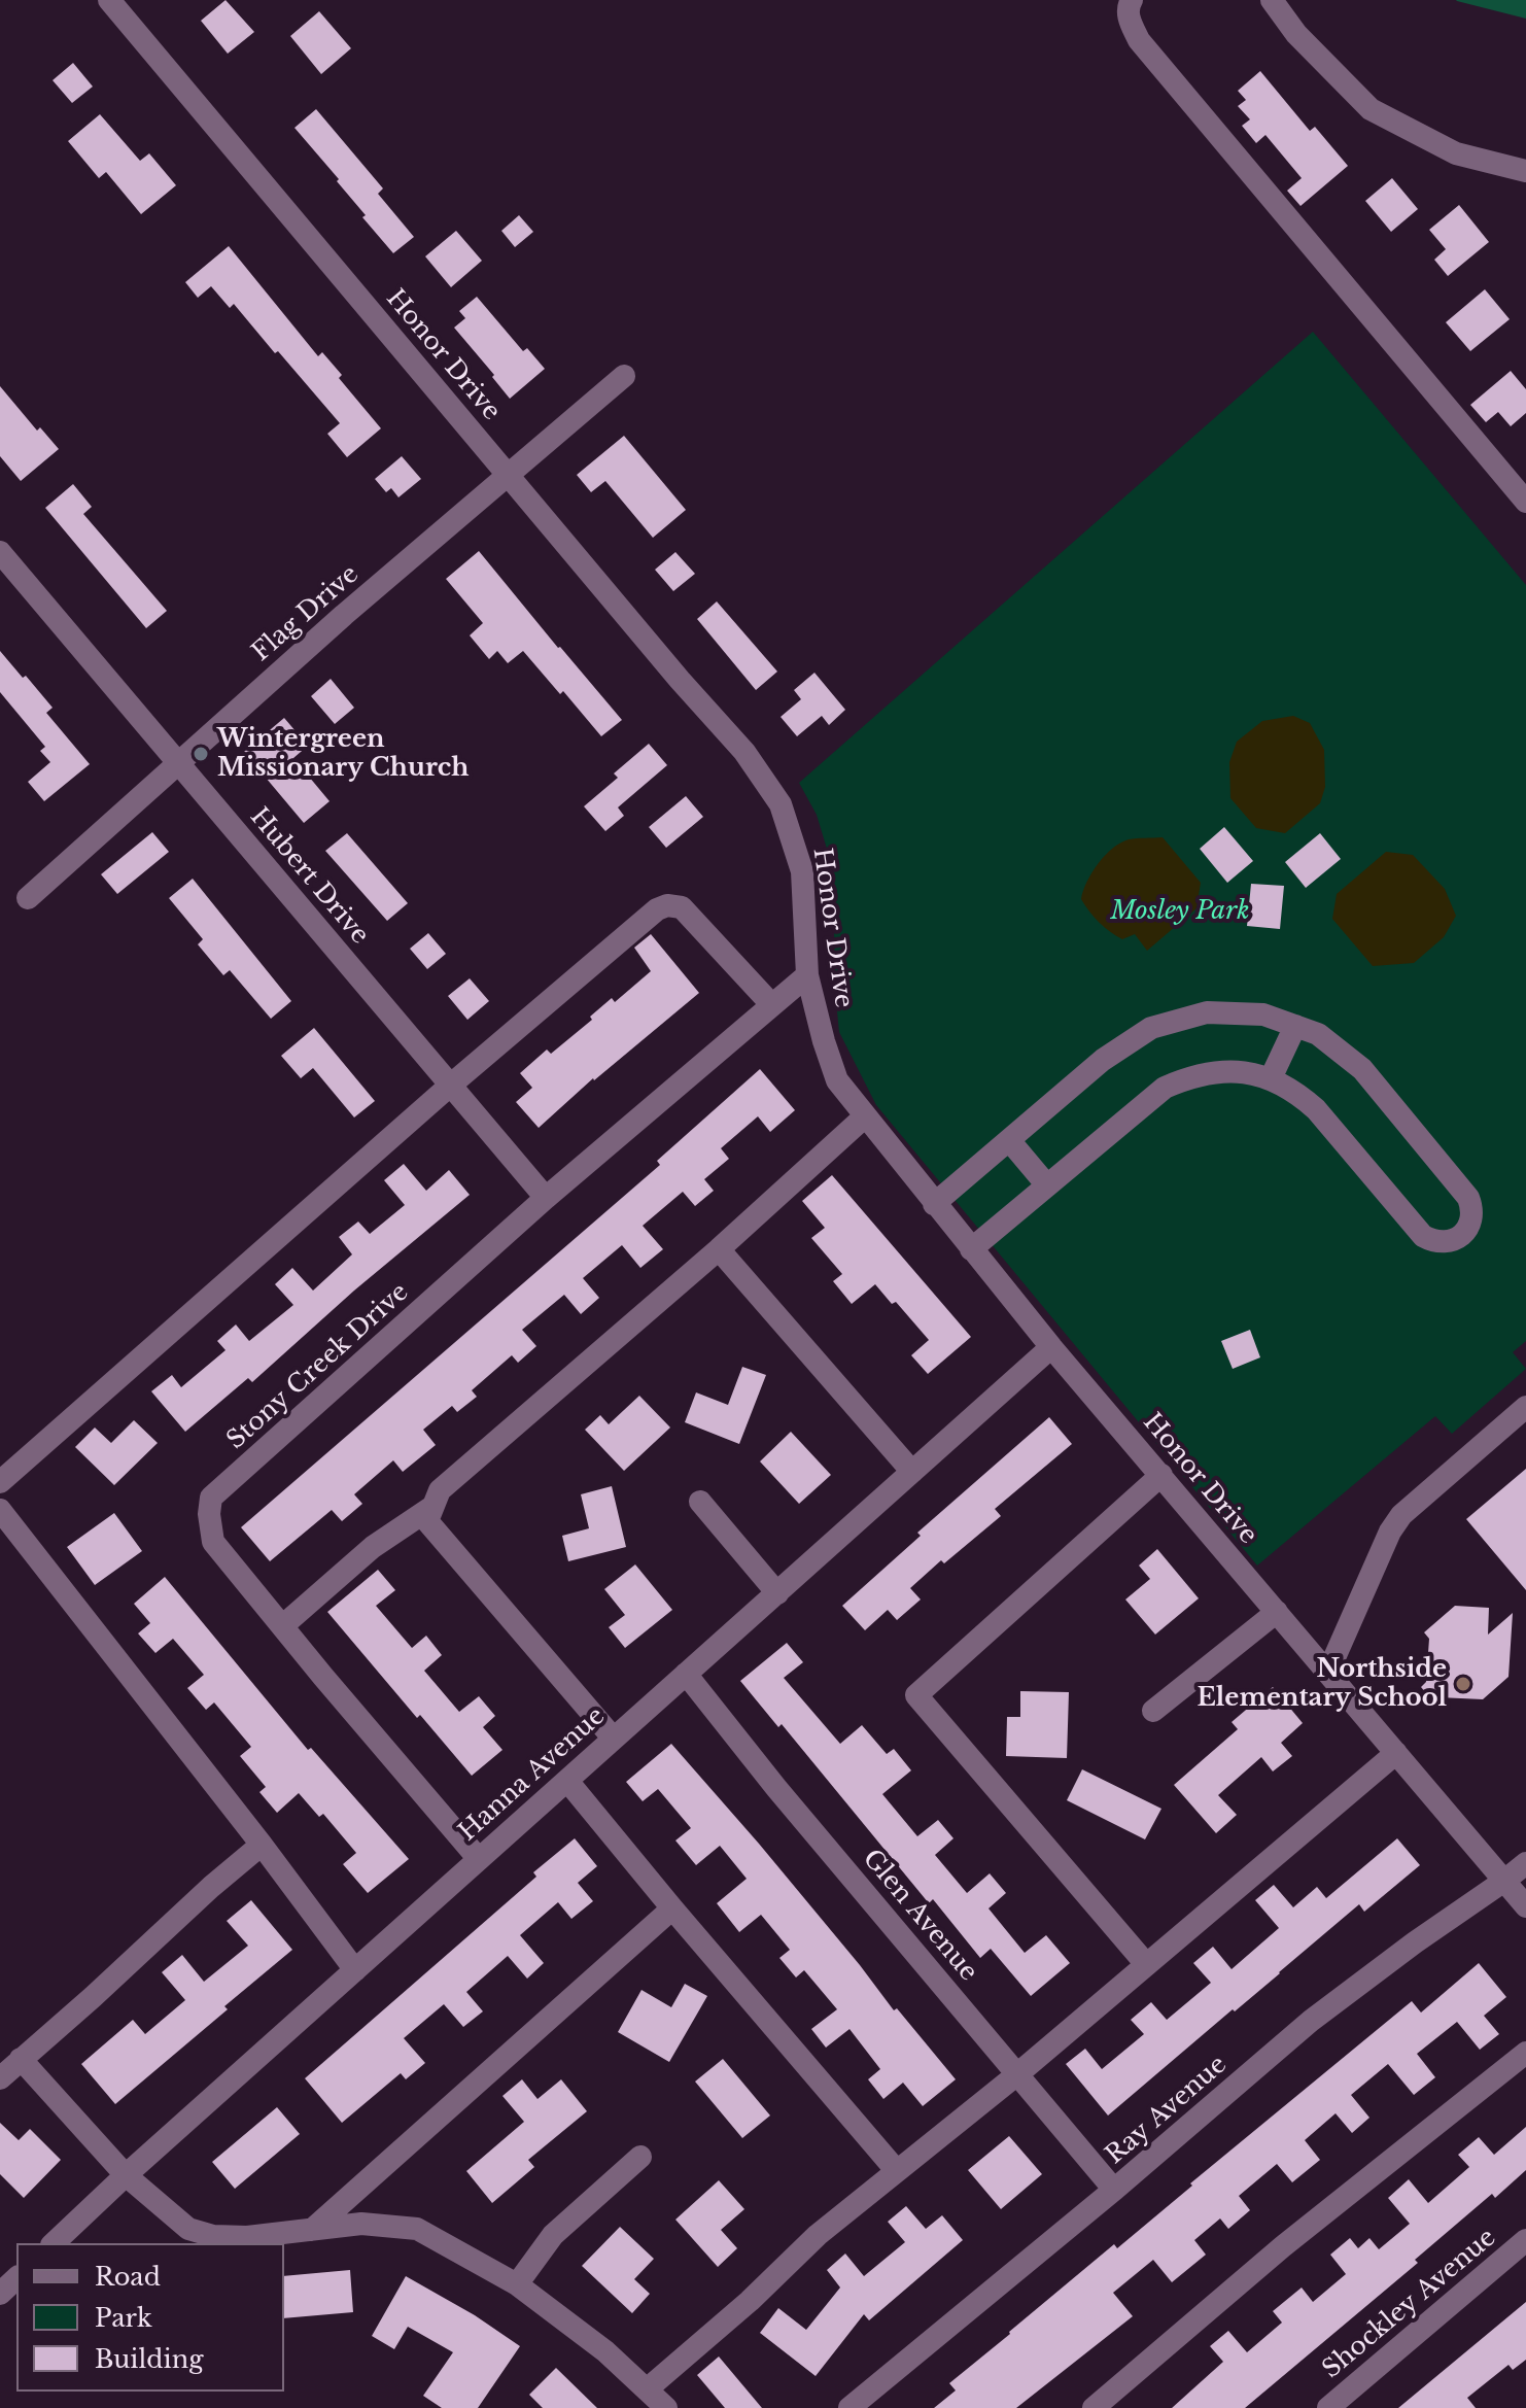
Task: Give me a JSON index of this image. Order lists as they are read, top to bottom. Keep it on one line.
{"streets":{"street":["Honor Drive","Flag Drive","Hubert Drive","Stony Creek Drive","Hanna Avenue","Glen Avenue","Ray Avenue","Shockley Avenue"]},"crossings":[["Honor Drive","Flag Drive"],["Honor Drive","Stony Creek Drive"],["Honor Drive","Hanna Avenue"],["Honor Drive","Ray Avenue"],["Flag Drive","Hubert Drive"],["Hubert Drive","Stony Creek Drive"],["Stony Creek Drive","Hanna Avenue"],["Hanna Avenue","Glen Avenue"],["Glen Avenue","Ray Avenue"]],"parks":["Mosley Park"],"places":["Wintergreen Missionary Church","Northside Elementary School"],"legend":["Road","Park","Building"]}
